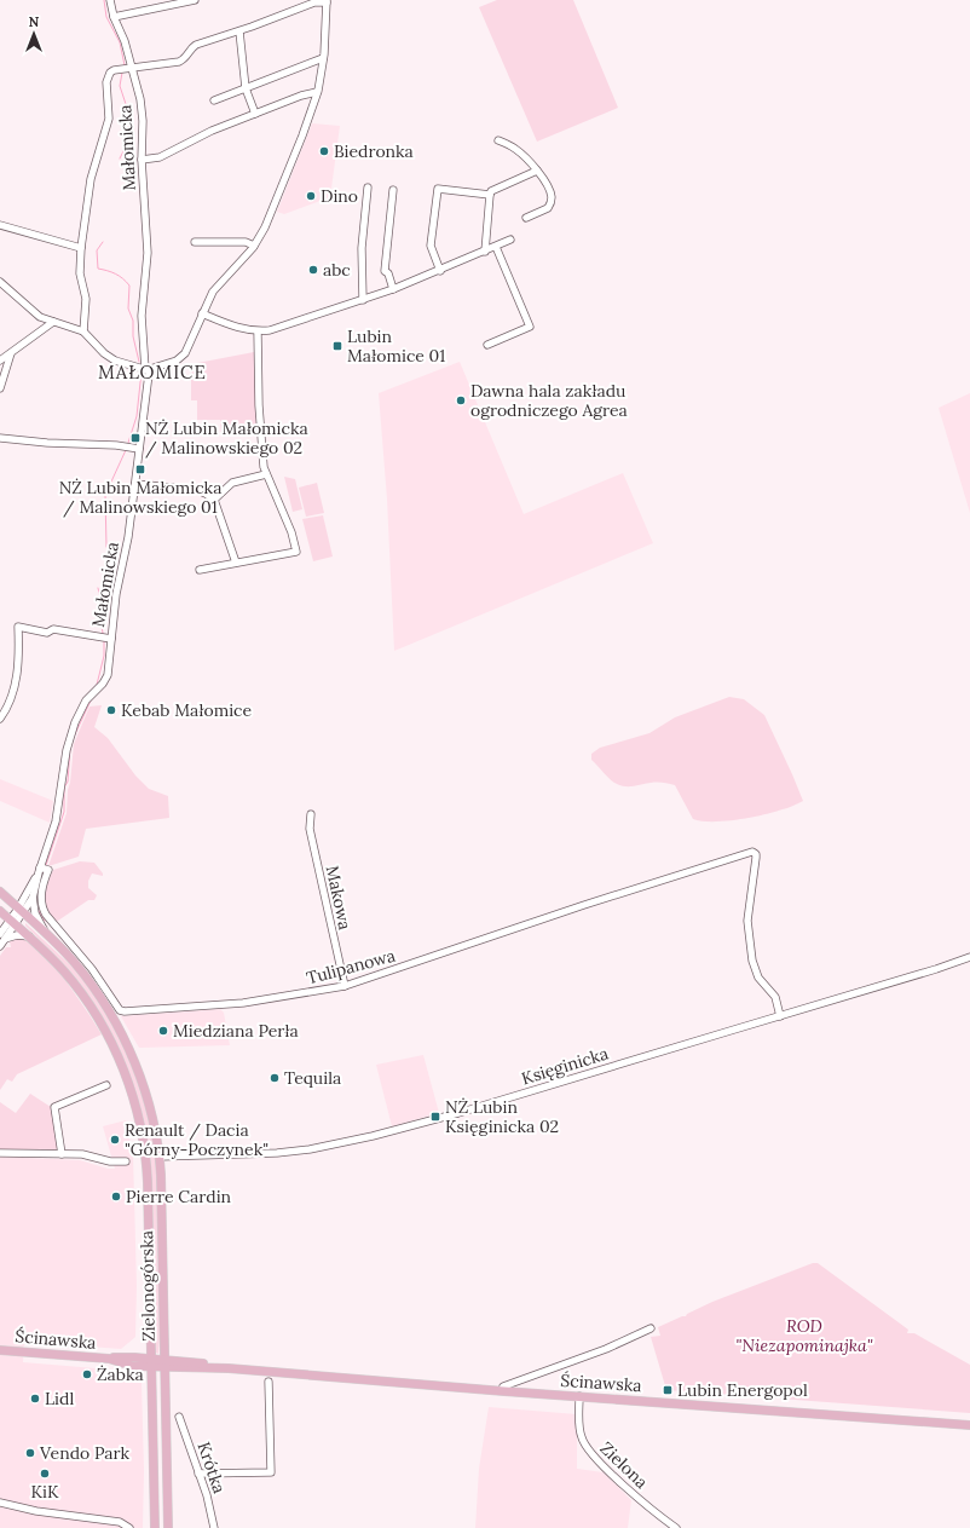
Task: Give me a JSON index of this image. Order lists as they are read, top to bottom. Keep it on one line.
{"streets":{"main road":["Zielonogórska","Ścinawska"],"street":["Małomicka","Makowa","Tulipanowa","Księginicka","Zielona","Krótka"]},"crossings":[["Małomicka","Tulipanowa"],["Małomicka","Zielonogórska"],["Makowa","Tulipanowa"],["Tulipanowa","Księginicka"],["Księginicka","Zielonogórska"],["Zielonogórska","Ścinawska"],["Ścinawska","Zielona"]],"districts":["MAŁOMICE"],"parks":["ROD \"Niezapominajka\""],"places":{"other":["Biedronka","Dino","abc","Dawna hala zakładu ogrodniczego Agrea","Kebab Małomice","Miedziana Perła","Tequila","Renault / Dacia \"Górny-Poczynek\"","Pierre Cardin","Żabka","Lidl","Vendo Park","KiK"],"transit":["Lubin Małomice 01","NŻ Lubin Małomicka / Malinowskiego 02","NŻ Lubin Małomicka / Malinowskiego 01","NŻ Lubin Księginicka 02","Lubin Energopol"]},"north":"top"}
